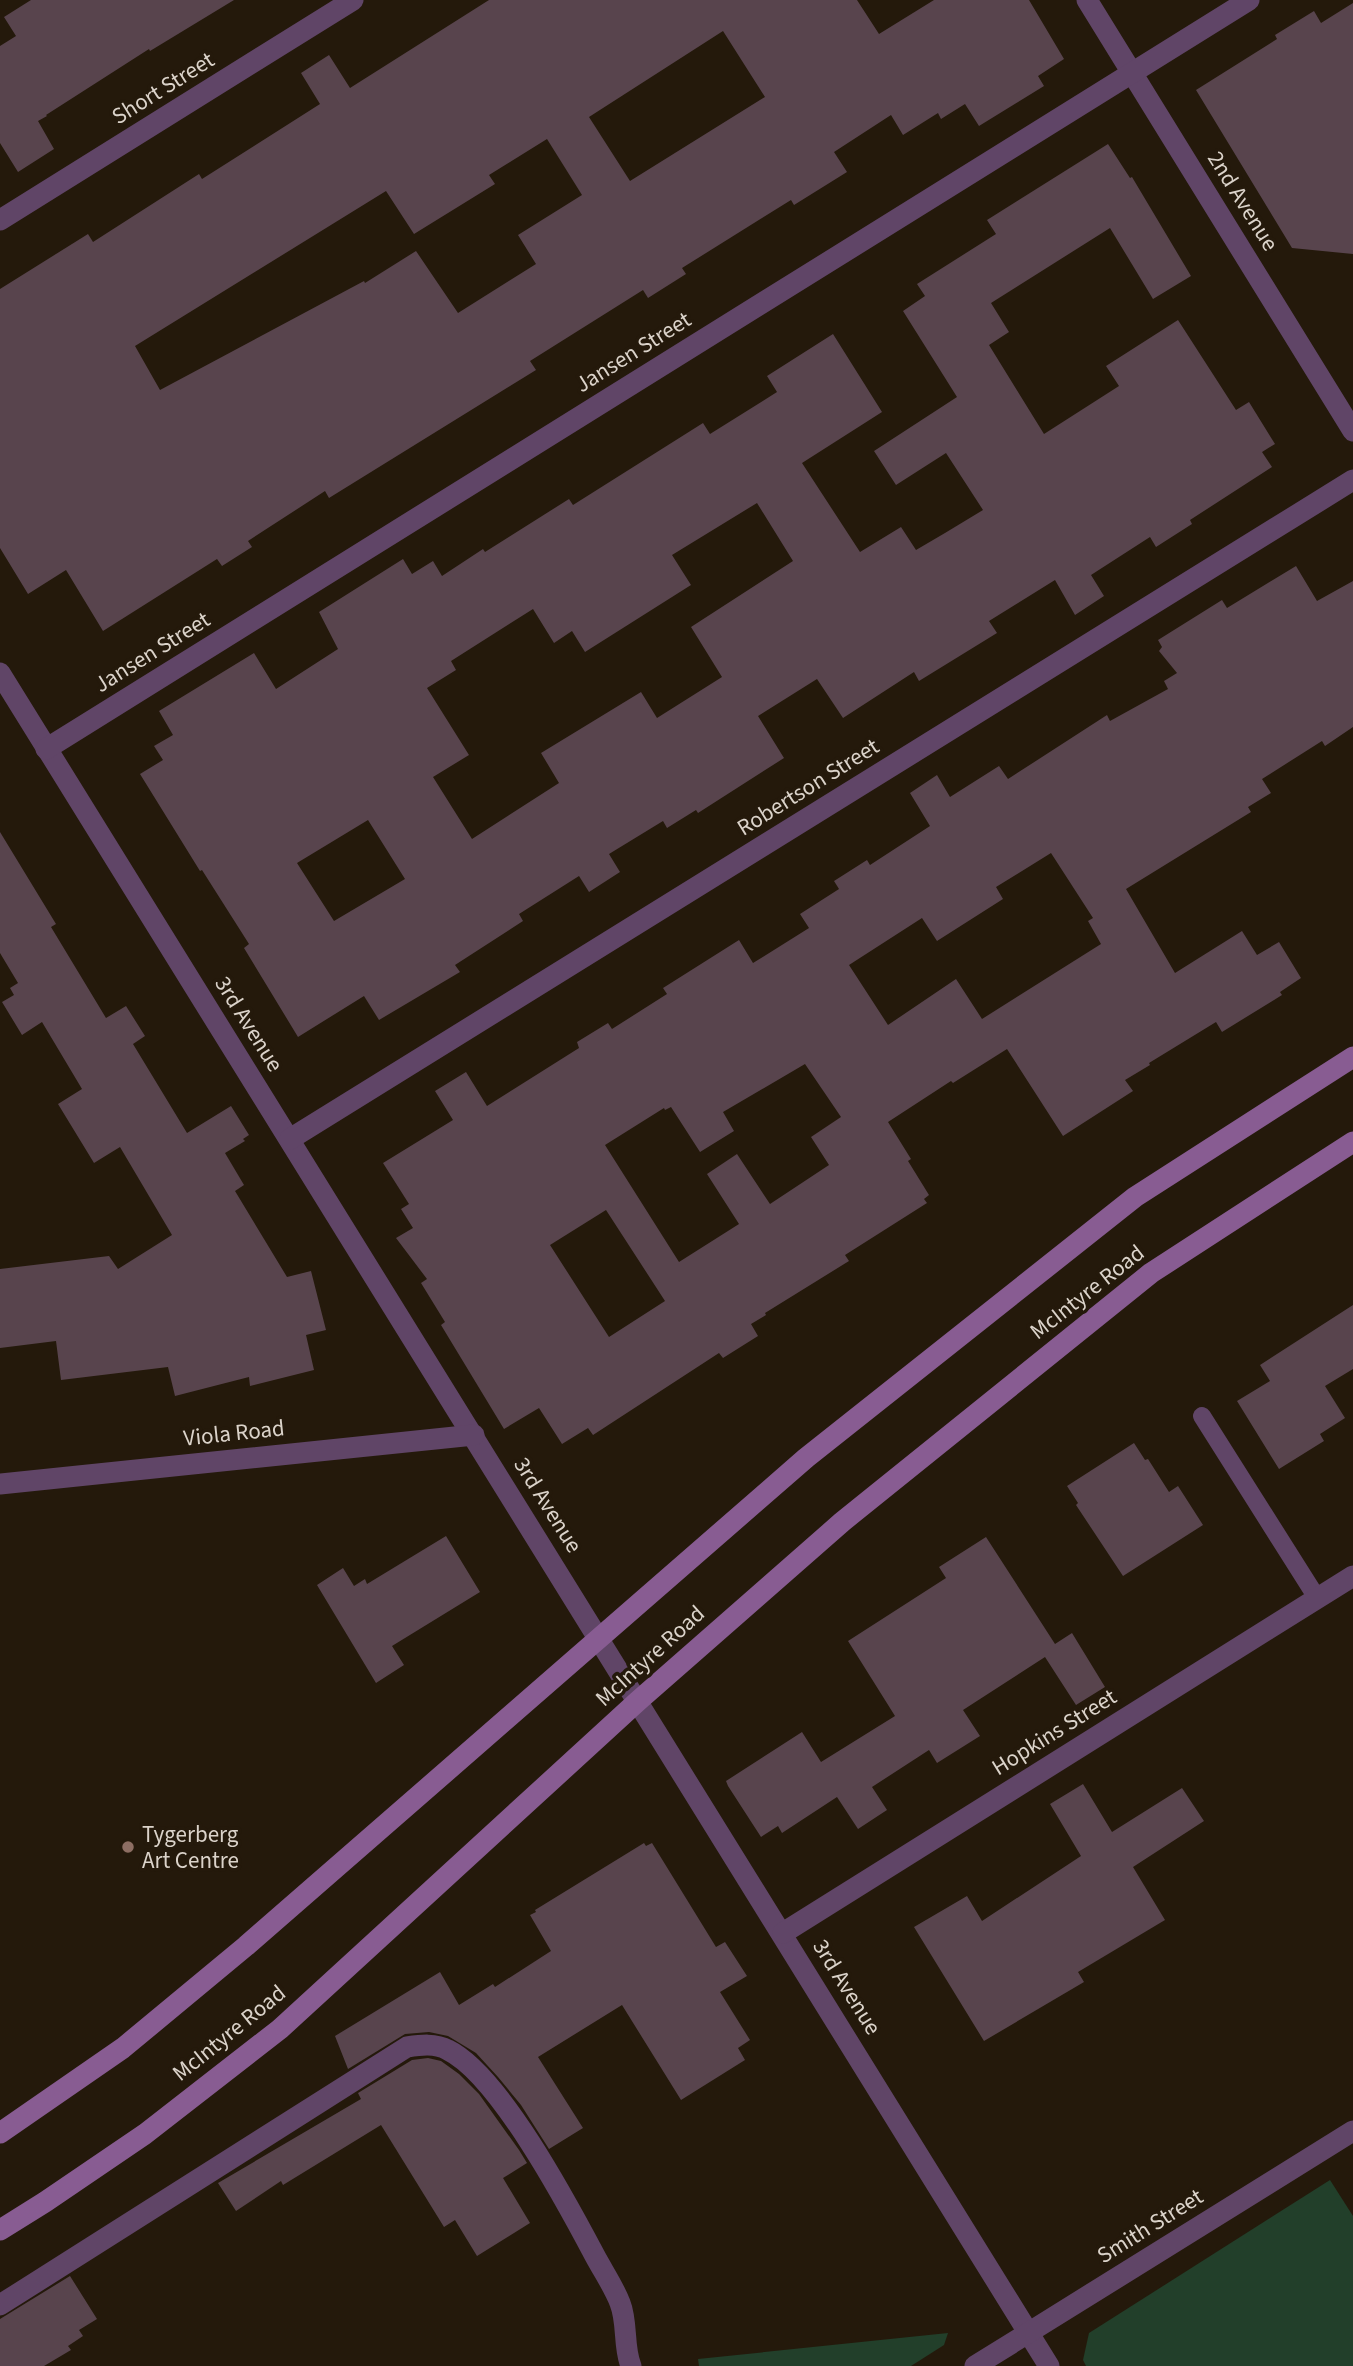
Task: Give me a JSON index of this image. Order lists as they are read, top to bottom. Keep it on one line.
{"streets":{"main road":["McIntyre Road"],"street":["Short Street","2nd Avenue","Jansen Street","Robertson Street","3rd Avenue","Viola Road","Hopkins Street","Smith Street"]},"crossings":[["2nd Avenue","Jansen Street"],["Jansen Street","3rd Avenue"],["Robertson Street","3rd Avenue"],["3rd Avenue","McIntyre Road"],["3rd Avenue","Viola Road"],["3rd Avenue","Hopkins Street"],["3rd Avenue","Smith Street"]],"places":["Tygerberg Art Centre"]}
